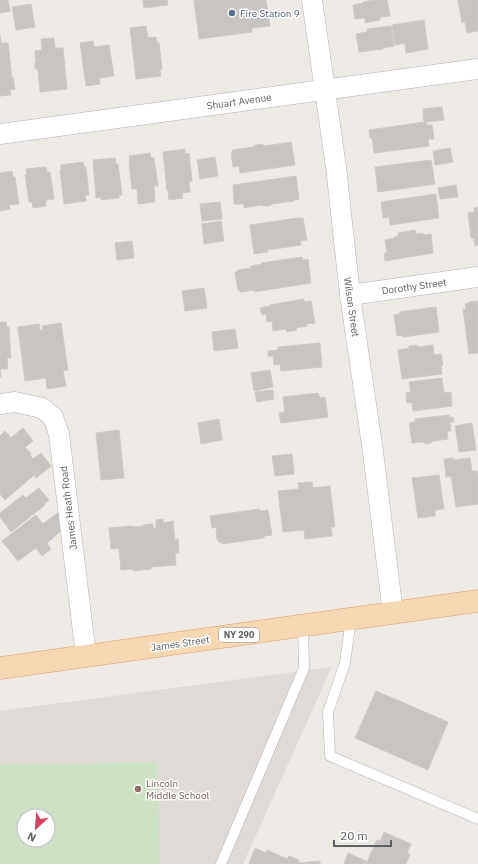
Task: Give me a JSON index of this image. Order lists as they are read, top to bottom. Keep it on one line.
{"streets":{"main road":["NY 290","James Street"],"street":["Shuart Avenue","Dorothy Street","Wilson Street","James Heath Road"]},"crossings":[["Shuart Avenue","Wilson Street"],["Dorothy Street","Wilson Street"],["Wilson Street","James Street"],["James Heath Road","James Street"]],"places":["Fire Station 9","Lincoln Middle School"],"scale_bar":"20 m","north":"bottom left"}
